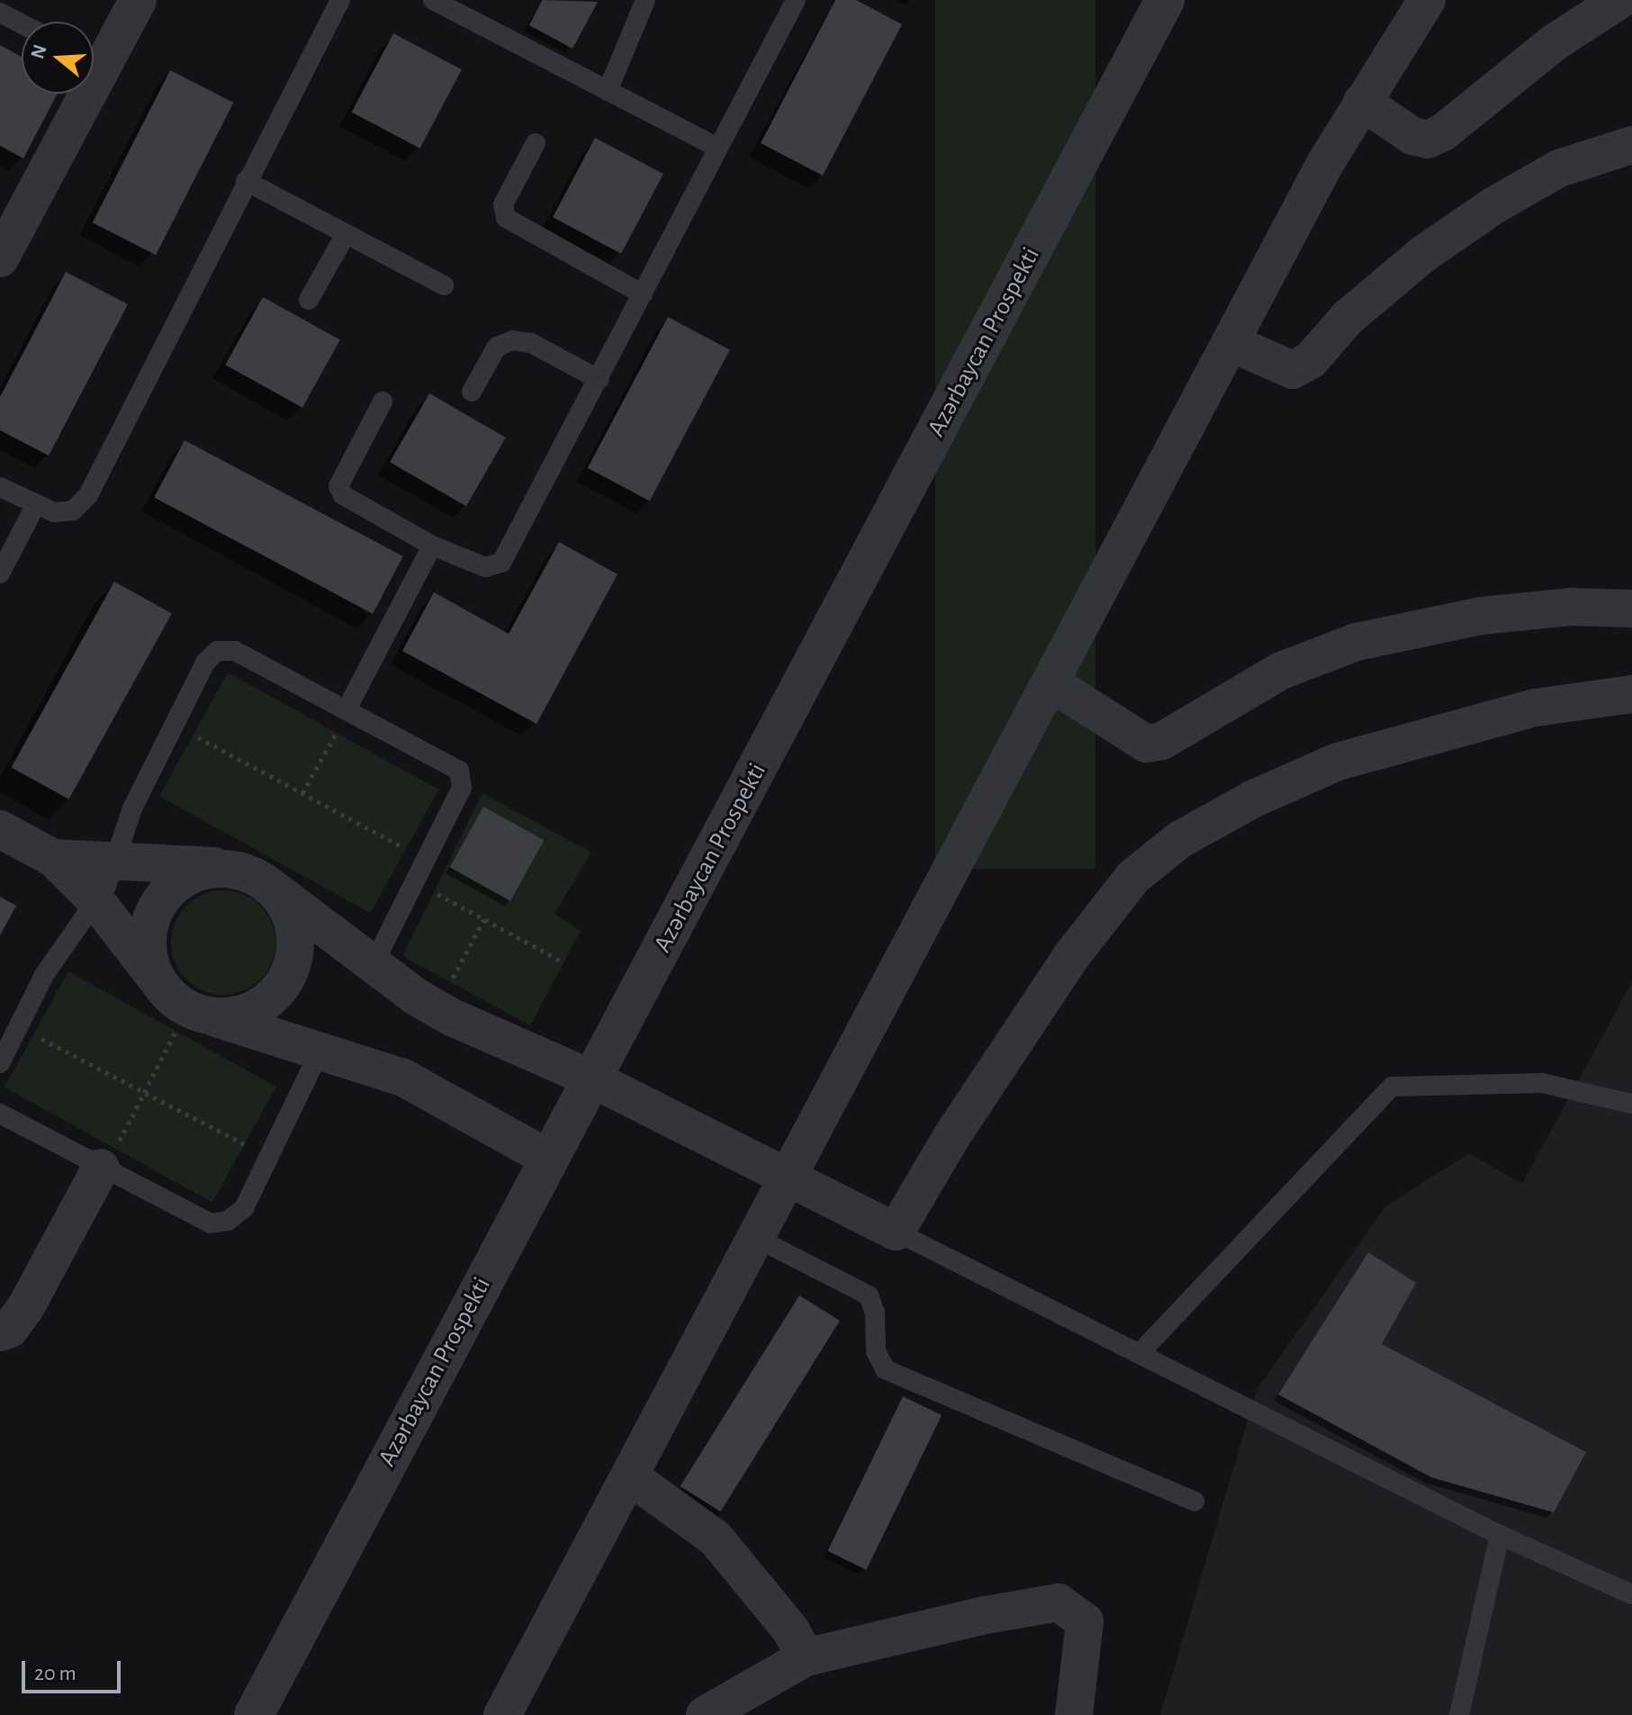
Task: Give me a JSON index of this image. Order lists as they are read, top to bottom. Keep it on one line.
{"streets":{"street":["Azərbaycan Prospekti"]},"scale_bar":"20 m","north":"left"}
